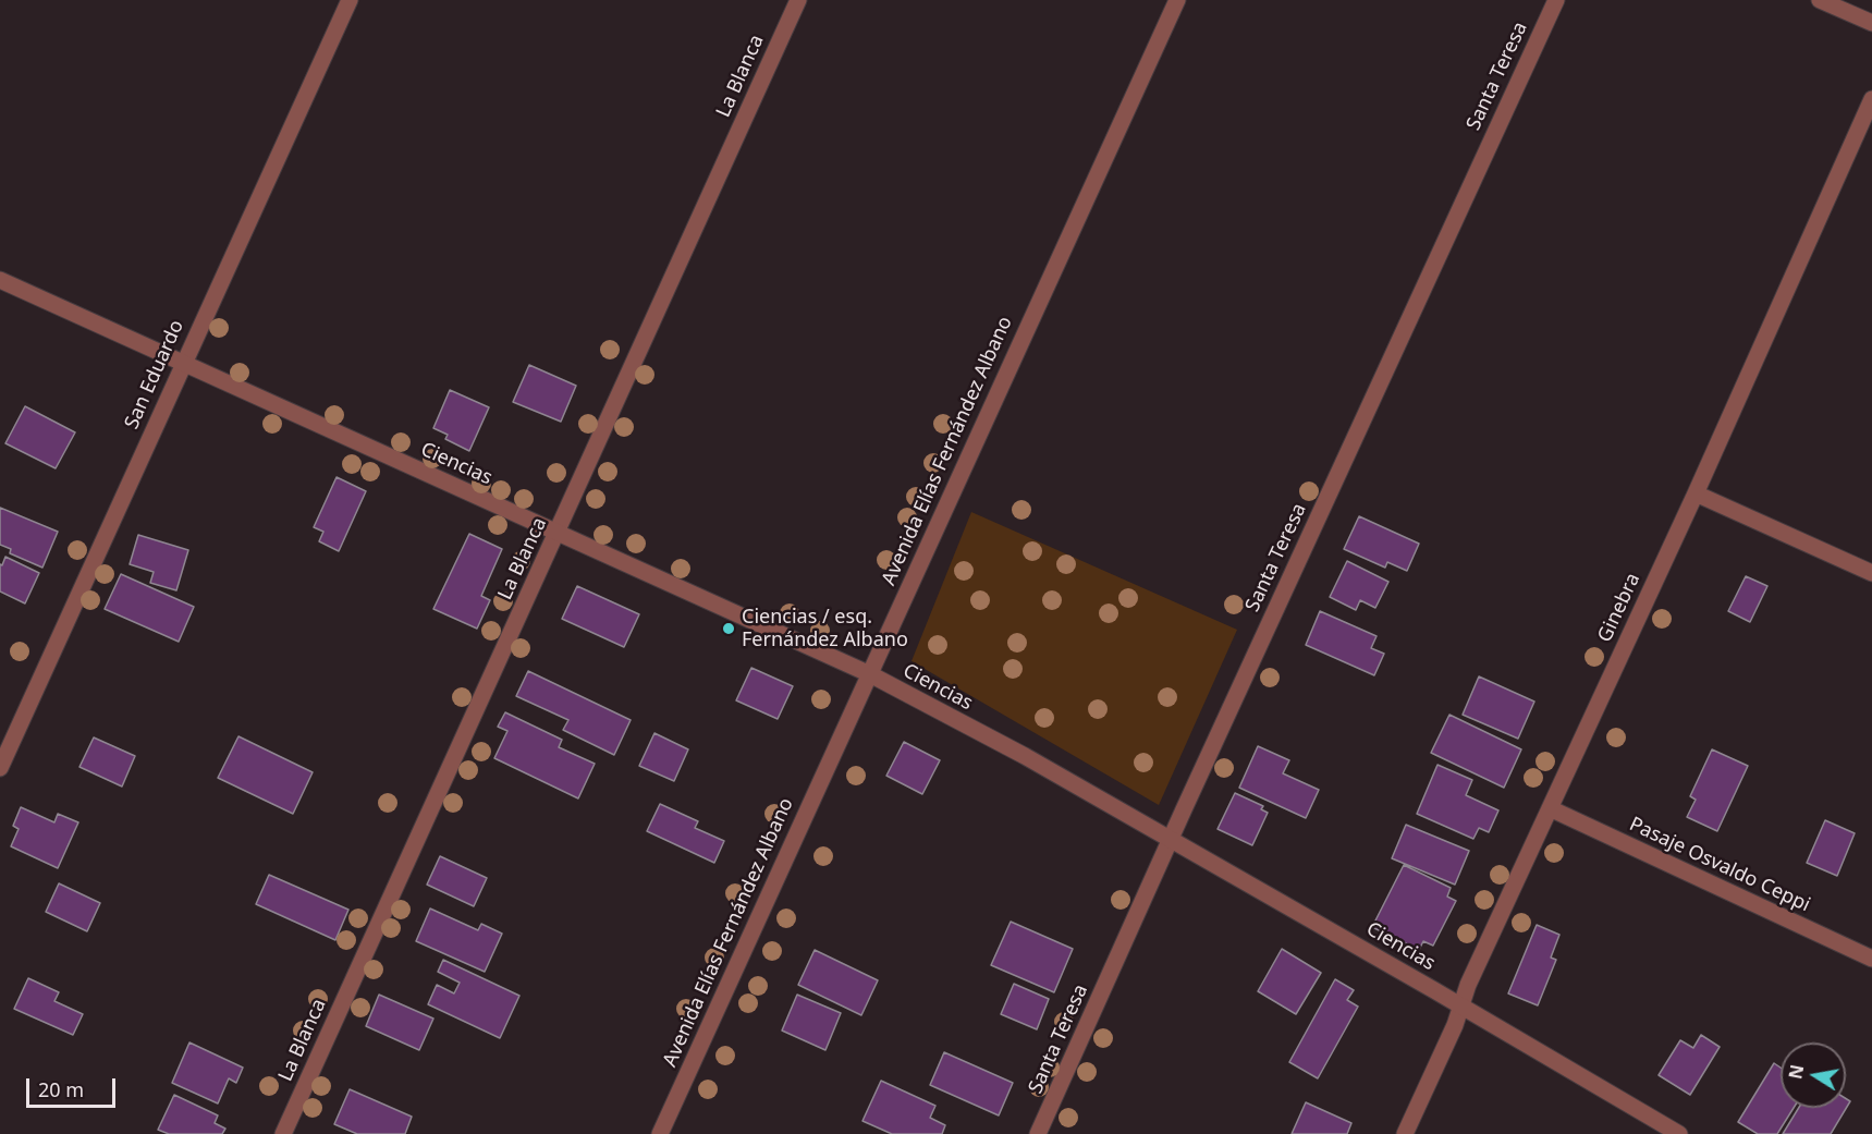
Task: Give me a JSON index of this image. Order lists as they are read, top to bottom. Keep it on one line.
{"streets":{"street":["La Blanca","Santa Teresa","San Eduardo","Avenida Elías Fernández Albano","Ciencias","Ginebra","Pasaje Osvaldo Ceppi"]},"crossings":[["La Blanca","Ciencias"],["Santa Teresa","Ciencias"],["San Eduardo","Ciencias"],["Avenida Elías Fernández Albano","Ciencias"],["Ciencias","Ginebra"],["Ginebra","Pasaje Osvaldo Ceppi"]],"places":["Ciencias / esq. Fernández Albano"],"scale_bar":"20 m","north":"left"}
